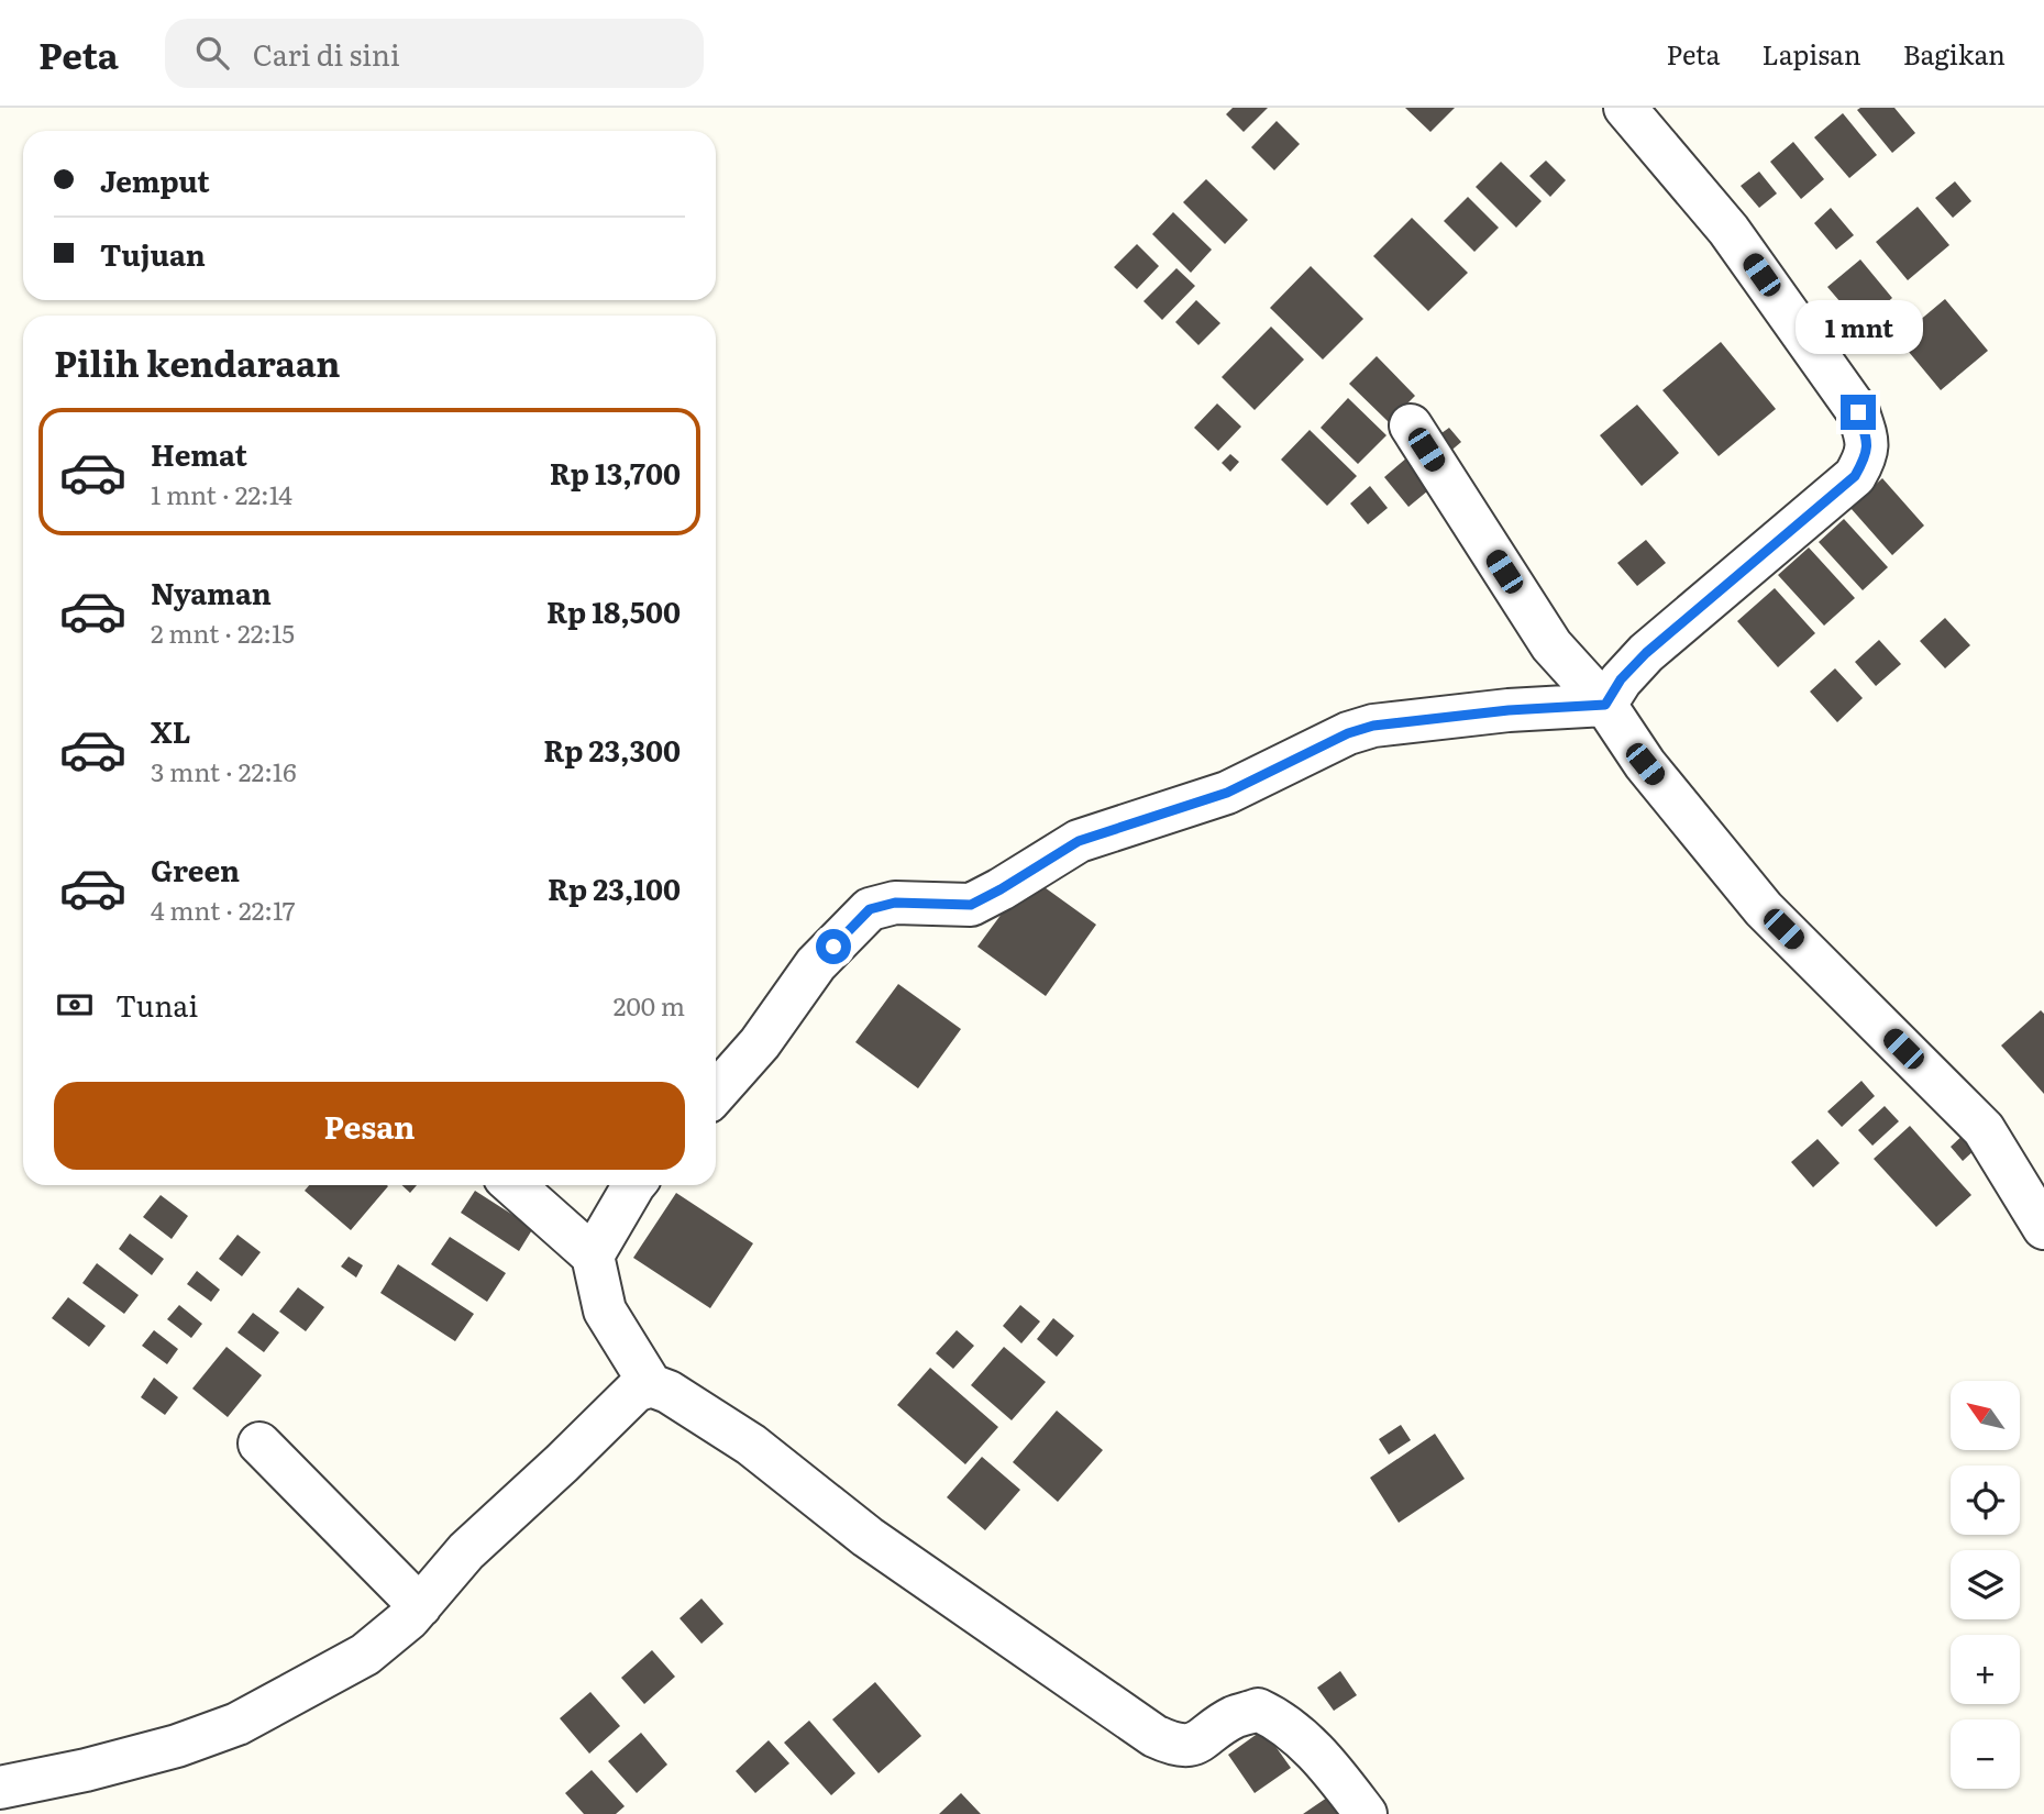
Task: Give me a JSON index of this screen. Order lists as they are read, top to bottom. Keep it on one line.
{"north":"top left","page":{"header":"Peta","search":"Cari di sini","nav":["Peta","Lapisan","Bagikan"],"banner":["Jemput","Tujuan"],"bubble":"1 mnt","heading":"Pilih kendaraan","list":[{"name":"Hemat","note":"1 mnt · 22:14","value":"Rp 13,700"},{"name":"Nyaman","note":"2 mnt · 22:15","value":"Rp 18,500"},{"name":"XL","note":"3 mnt · 22:16","value":"Rp 23,300"},{"name":"Green","note":"4 mnt · 22:17","value":"Rp 23,100"}],"pay":["Tunai","200 m"],"buttons":"Pesan","map_buttons":["+","−"]}}
